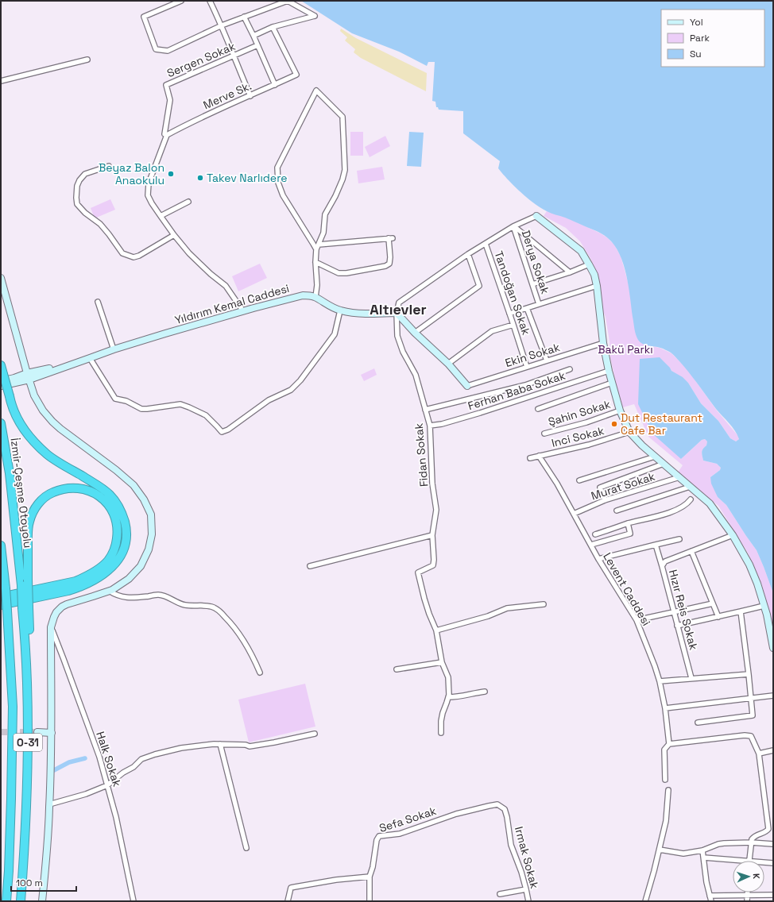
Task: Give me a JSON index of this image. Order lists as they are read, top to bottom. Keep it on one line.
{"streets":{"highway":["İzmir-Çeşme Otoyolu","O-31"],"street":["Sergen Sokak","Merve Sk.","Derya Sokak","Tandoğan Sokak","Yıldırım Kemal Caddesi","Ekin Sokak","Ferhan Baba Sokak","Şahin Sokak","Inci Sokak","Fidan Sokak","Murat Sokak","Levent Caddesi","Hızır Reis Sokak","Halk Sokak","Sefa Sokak","Irmak Sokak"]},"crossings":[["Sergen Sokak","Merve Sk."],["Tandoğan Sokak","Ekin Sokak"],["Yıldırım Kemal Caddesi","Fidan Sokak"],["Ferhan Baba Sokak","Fidan Sokak"],["Inci Sokak","Levent Caddesi"],["Murat Sokak","Levent Caddesi"],["İzmir-Çeşme Otoyolu","O-31"],["Sefa Sokak","Irmak Sokak"]],"districts":["Altıevler"],"parks":["Bakü Parkı"],"places":["Beyaz Balon Anaokulu","Takev Narlıdere","Dut Restaurant Cafe Bar"],"legend":["Yol","Park","Su"],"scale_bar":"100 m","north":"right"}
